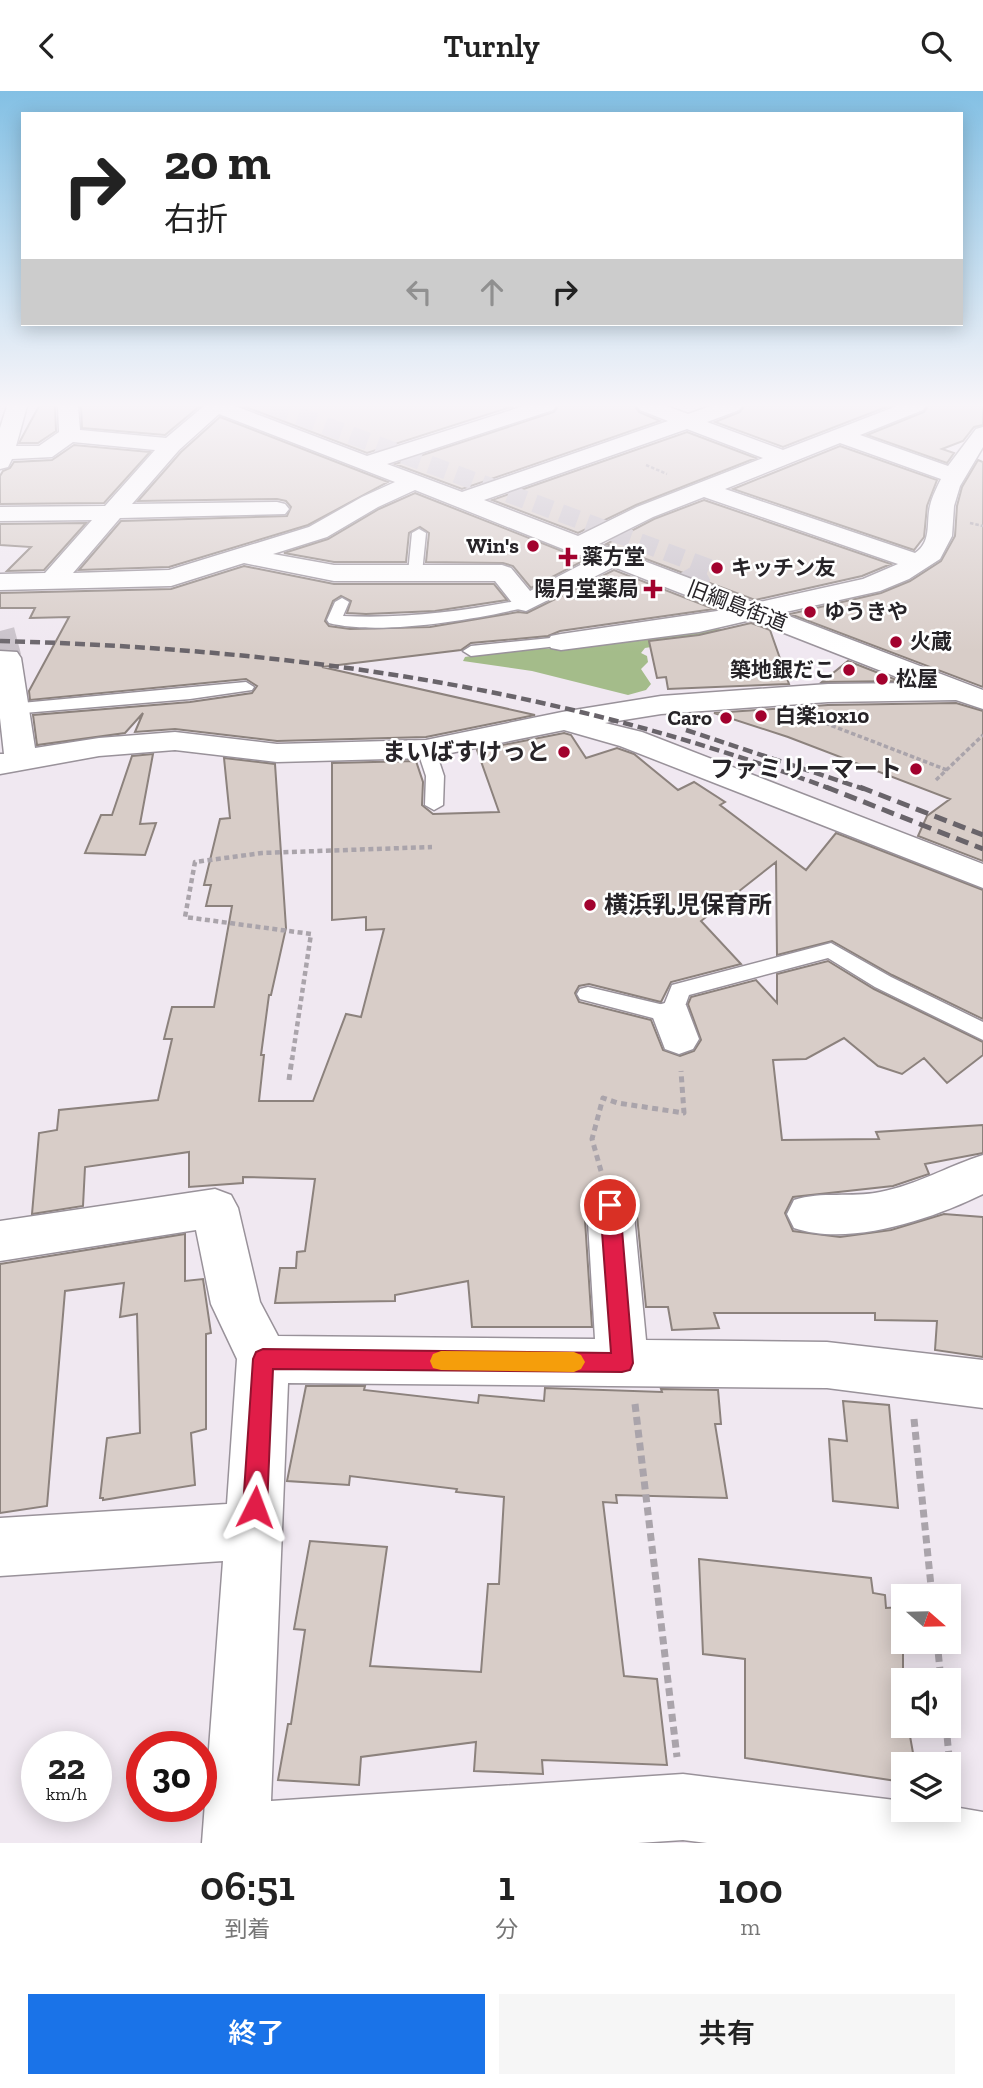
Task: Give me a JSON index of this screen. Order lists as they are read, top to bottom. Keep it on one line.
{"streets":{"street":["旧綱島街道"]},"places":{"other":["Win's","キッチン友","ゆうきや","火蔵","築地銀だこ","松屋","白楽10x10","Caro","まいばすけっと","ファミリーマート","横浜乳児保育所"],"health":["薬方堂","陽月堂薬局"]},"north":"right","page":{"header":"Turnly","turn":["20 m","右折"],"speed":"22 km/h","limit":"30","eta":["06:51","到着","1","分","100","m"],"buttons":["終了","共有"]}}
